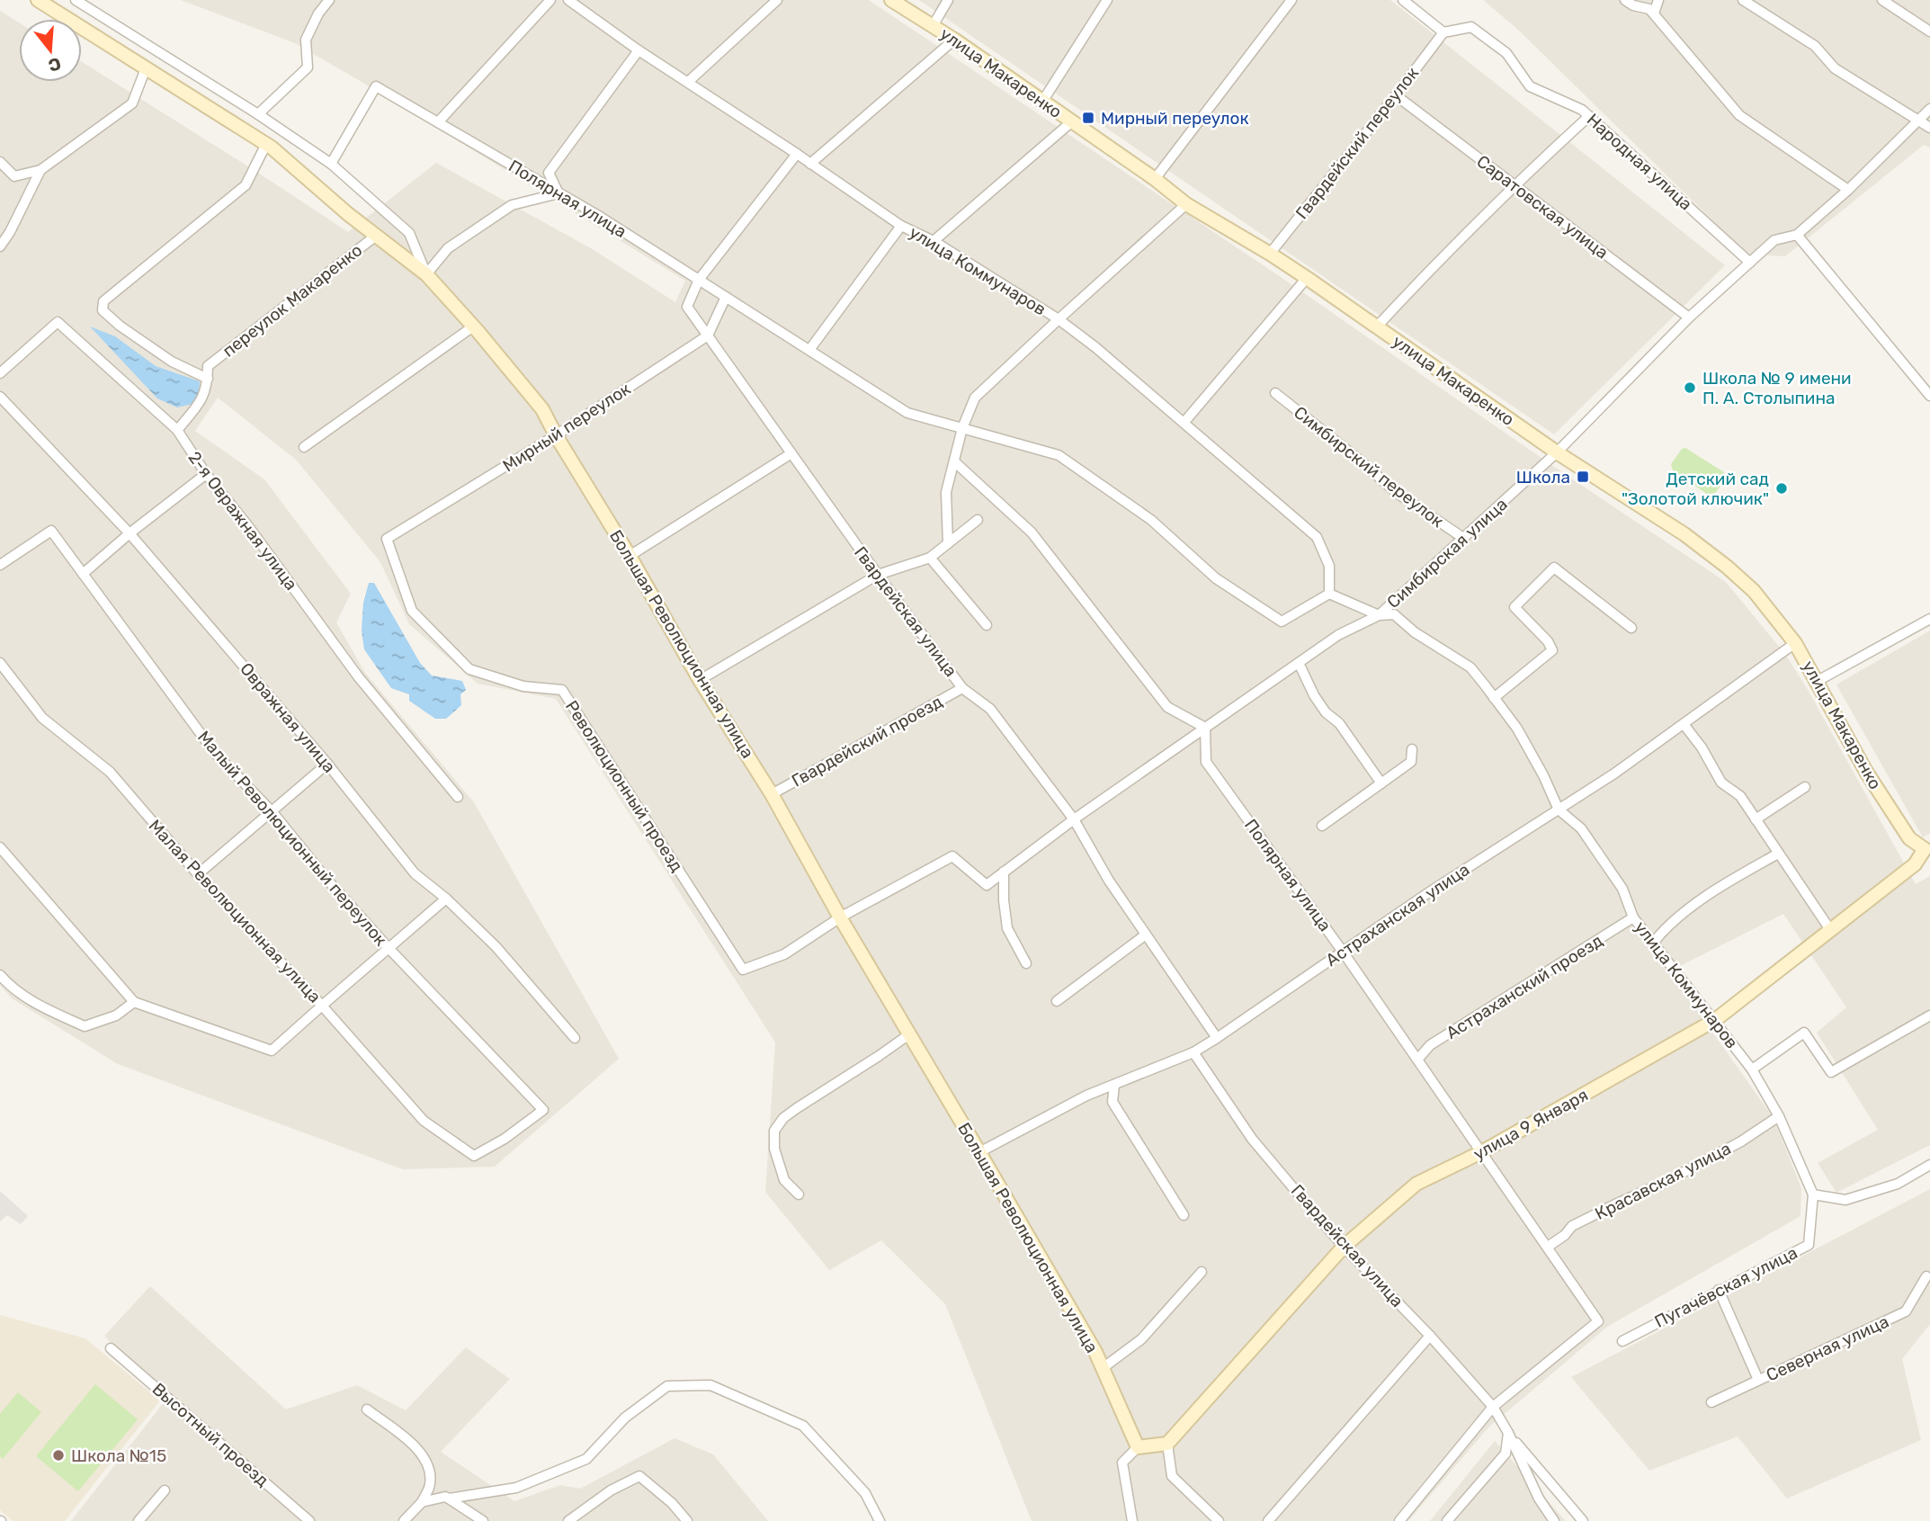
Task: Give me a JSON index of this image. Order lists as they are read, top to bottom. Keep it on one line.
{"streets":{"street":["улица Макаренко","Гвардейский переулок","Народная улица","Полярная улица","Саратовская улица","улица Коммунаров","переулок Макаренко","Мирный переулок","Симбирский переулок","2-я Овражная улица","Симбирская улица","Гвардейская улица","Большая Революционная улица","Овражная улица","Гвардейский проезд","Революционный проезд","Малый Революционный переулок","Малая Революционная улица","Астраханская улица","Астраханский проезд","улица 9 Января","Красавская улица","Пугачёвская улица","Северная улица","Высотный проезд"]},"crossings":[["улица Макаренко","Гвардейский переулок"],["улица Макаренко","Симбирская улица"],["улица Макаренко","Астраханская улица"],["улица Макаренко","улица 9 Января"],["Гвардейский переулок","Народная улица"],["Гвардейский переулок","Саратовская улица"],["Народная улица","Симбирская улица"],["Полярная улица","улица Коммунаров"],["Полярная улица","Симбирская улица"],["Полярная улица","Гвардейская улица"],["Полярная улица","Большая Революционная улица"],["Полярная улица","Астраханская улица"],["Полярная улица","Астраханский проезд"],["Полярная улица","улица 9 Января"],["Полярная улица","Красавская улица"],["Саратовская улица","Симбирская улица"],["улица Коммунаров","Симбирская улица"],["улица Коммунаров","Астраханская улица"],["улица Коммунаров","Астраханский проезд"],["улица Коммунаров","улица 9 Января"],["улица Коммунаров","Красавская улица"],["улица Коммунаров","Пугачёвская улица"],["переулок Макаренко","2-я Овражная улица"],["переулок Макаренко","Большая Революционная улица"],["Мирный переулок","Гвардейская улица"],["Мирный переулок","Большая Революционная улица"],["Мирный переулок","Революционный проезд"],["Симбирский переулок","Симбирская улица"],["Симбирская улица","Гвардейская улица"],["Симбирская улица","Большая Революционная улица"],["Симбирская улица","Революционный проезд"],["Гвардейская улица","Гвардейский проезд"],["Гвардейская улица","Астраханская улица"],["Гвардейская улица","улица 9 Января"],["Большая Революционная улица","Гвардейский проезд"],["Большая Революционная улица","Революционный проезд"],["Большая Революционная улица","Астраханская улица"],["Малый Революционный переулок","Малая Революционная улица"]],"places":{"transit":["Мирный переулок","Школа"],"other":["Школа № 9 имени П. А. Столыпина","Детский сад \"Золотой ключик\"","Школа №15"]},"north":"bottom"}
